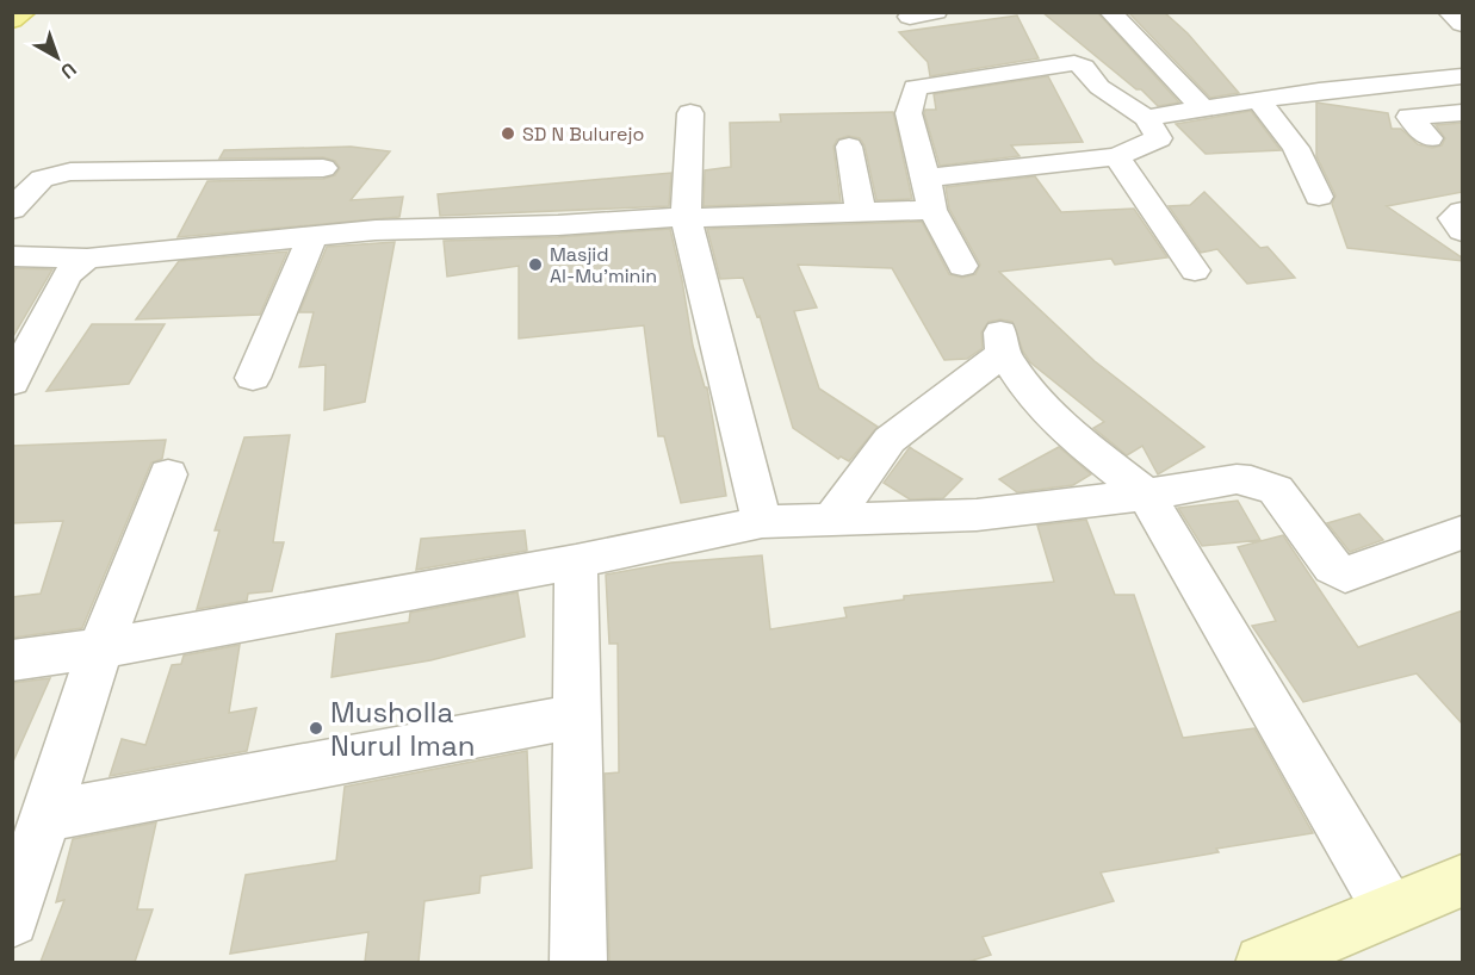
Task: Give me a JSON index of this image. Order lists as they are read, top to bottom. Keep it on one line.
{"places":["SD N Bulurejo","Masjid Al-Mu'minin","Musholla Nurul Iman"],"north":"bottom right"}
